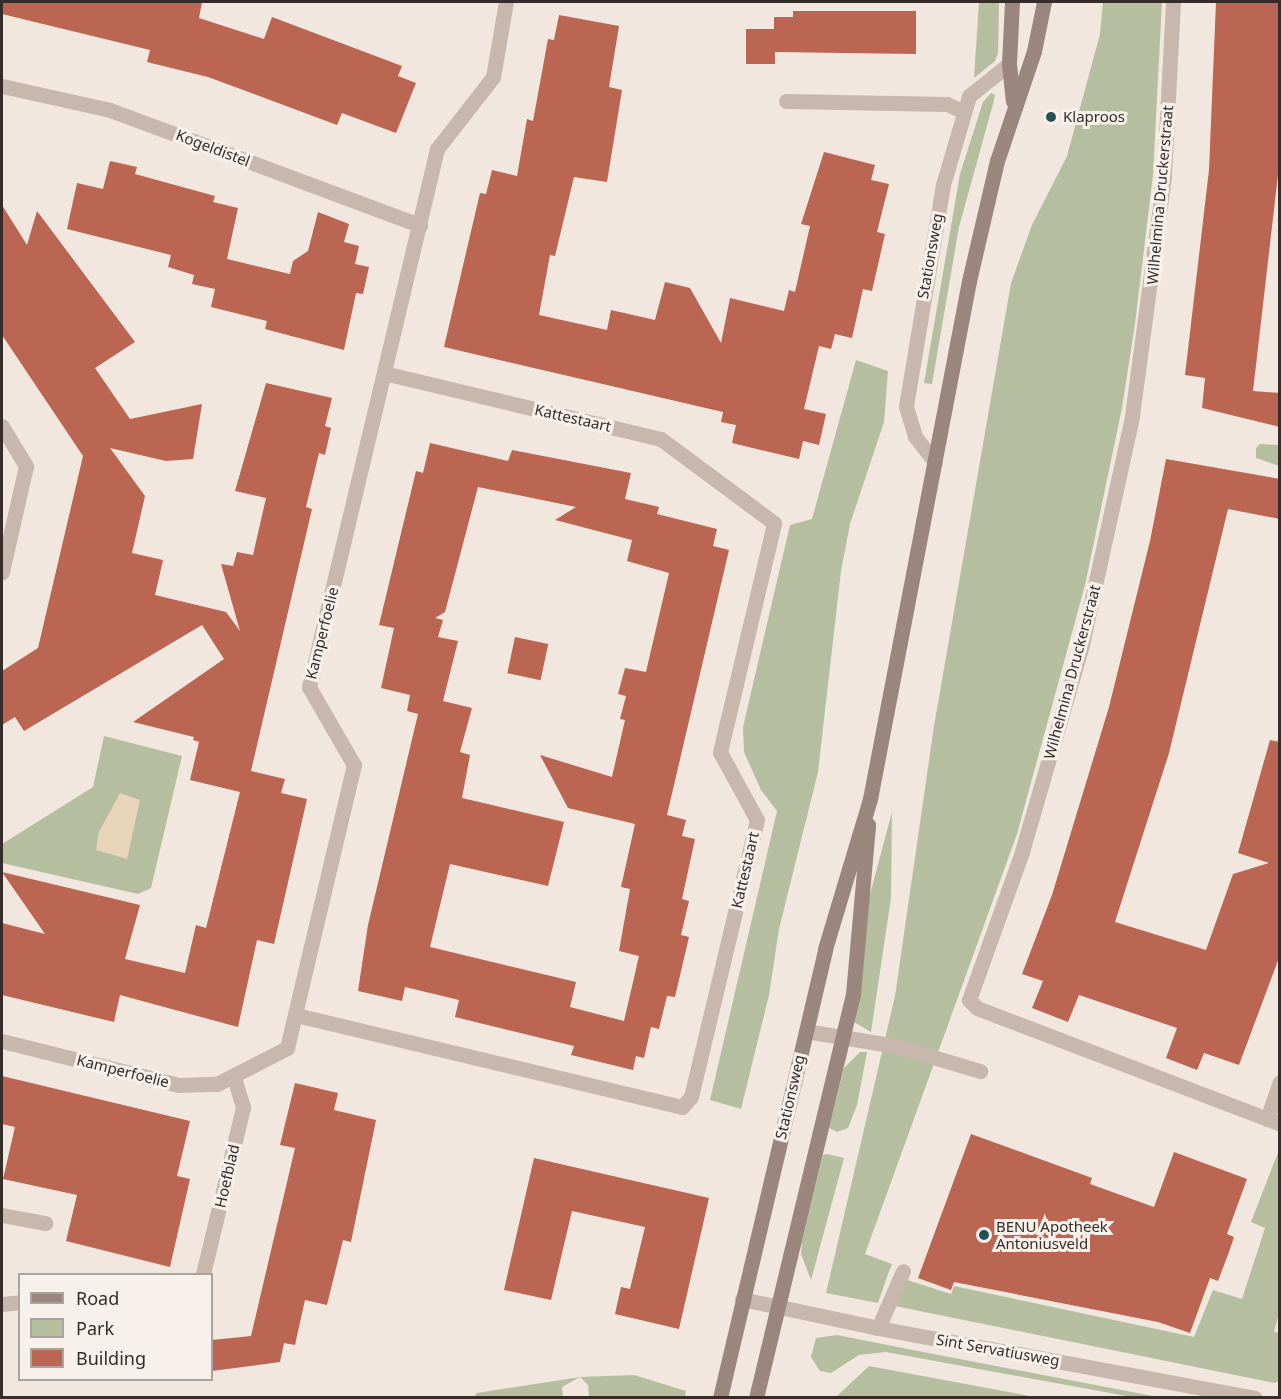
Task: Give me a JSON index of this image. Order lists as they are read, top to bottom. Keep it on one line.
{"streets":{"main road":["Stationsweg"],"street":["Kogeldistel","Wilhelmina Druckerstraat","Kattestaart","Kamperfoelie","Hoefblad","Sint Servatiusweg"]},"crossings":[["Kogeldistel","Kamperfoelie"],["Stationsweg","Sint Servatiusweg"],["Kattestaart","Kamperfoelie"],["Kamperfoelie","Hoefblad"]],"places":["Klaproos","BENU Apotheek Antoniusveld"],"legend":["Road","Park","Building"]}
